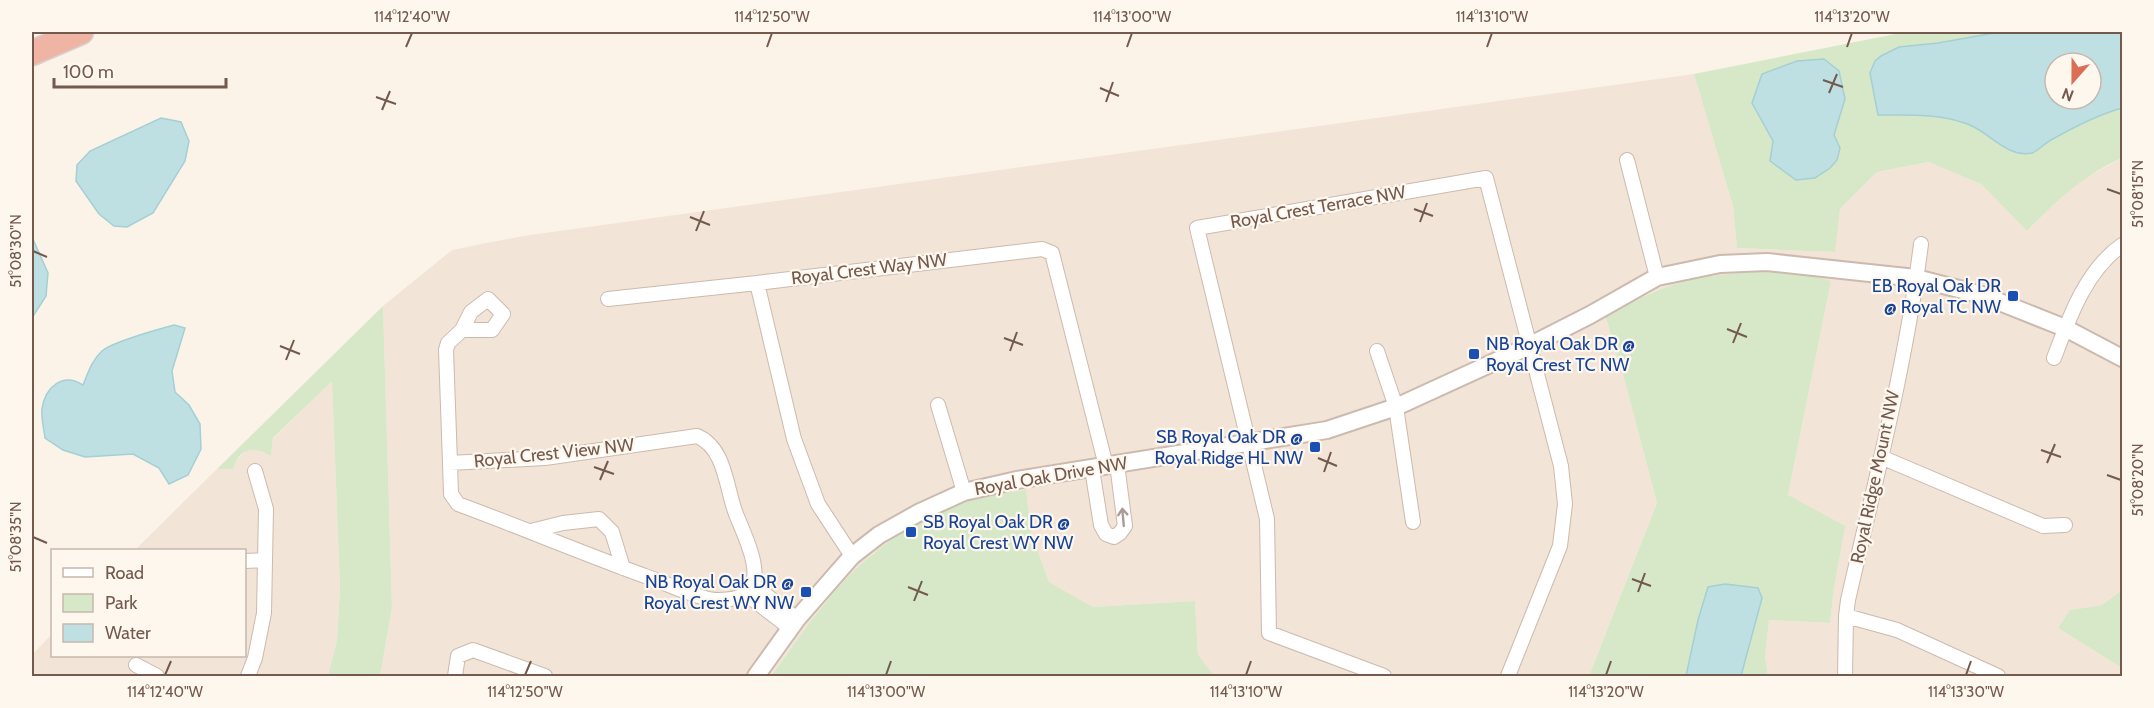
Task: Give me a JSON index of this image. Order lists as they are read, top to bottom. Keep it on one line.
{"streets":{"street":["Royal Crest Terrace NW","Royal Crest Way NW","Royal Crest View NW","Royal Oak Drive NW","Royal Ridge Mount NW"]},"crossings":[["Royal Crest Terrace NW","Royal Oak Drive NW"],["Royal Crest Way NW","Royal Oak Drive NW"],["Royal Oak Drive NW","Royal Ridge Mount NW"]],"places":{"transit":["EB Royal Oak DR @ Royal TC NW","NB Royal Oak DR @ Royal Crest TC NW","SB Royal Oak DR @ Royal Ridge HL NW","SB Royal Oak DR @ Royal Crest WY NW","NB Royal Oak DR @ Royal Crest WY NW"]},"legend":["Road","Park","Water"],"scale_bar":"100 m","north":"bottom","coordinates":["114°12'40\"W","114°12'50\"W","114°13'00\"W","114°13'10\"W","114°13'20\"W","51°08'15\"N","51°08'30\"N","51°08'20\"N","51°08'35\"N","114°13'30\"W"]}
